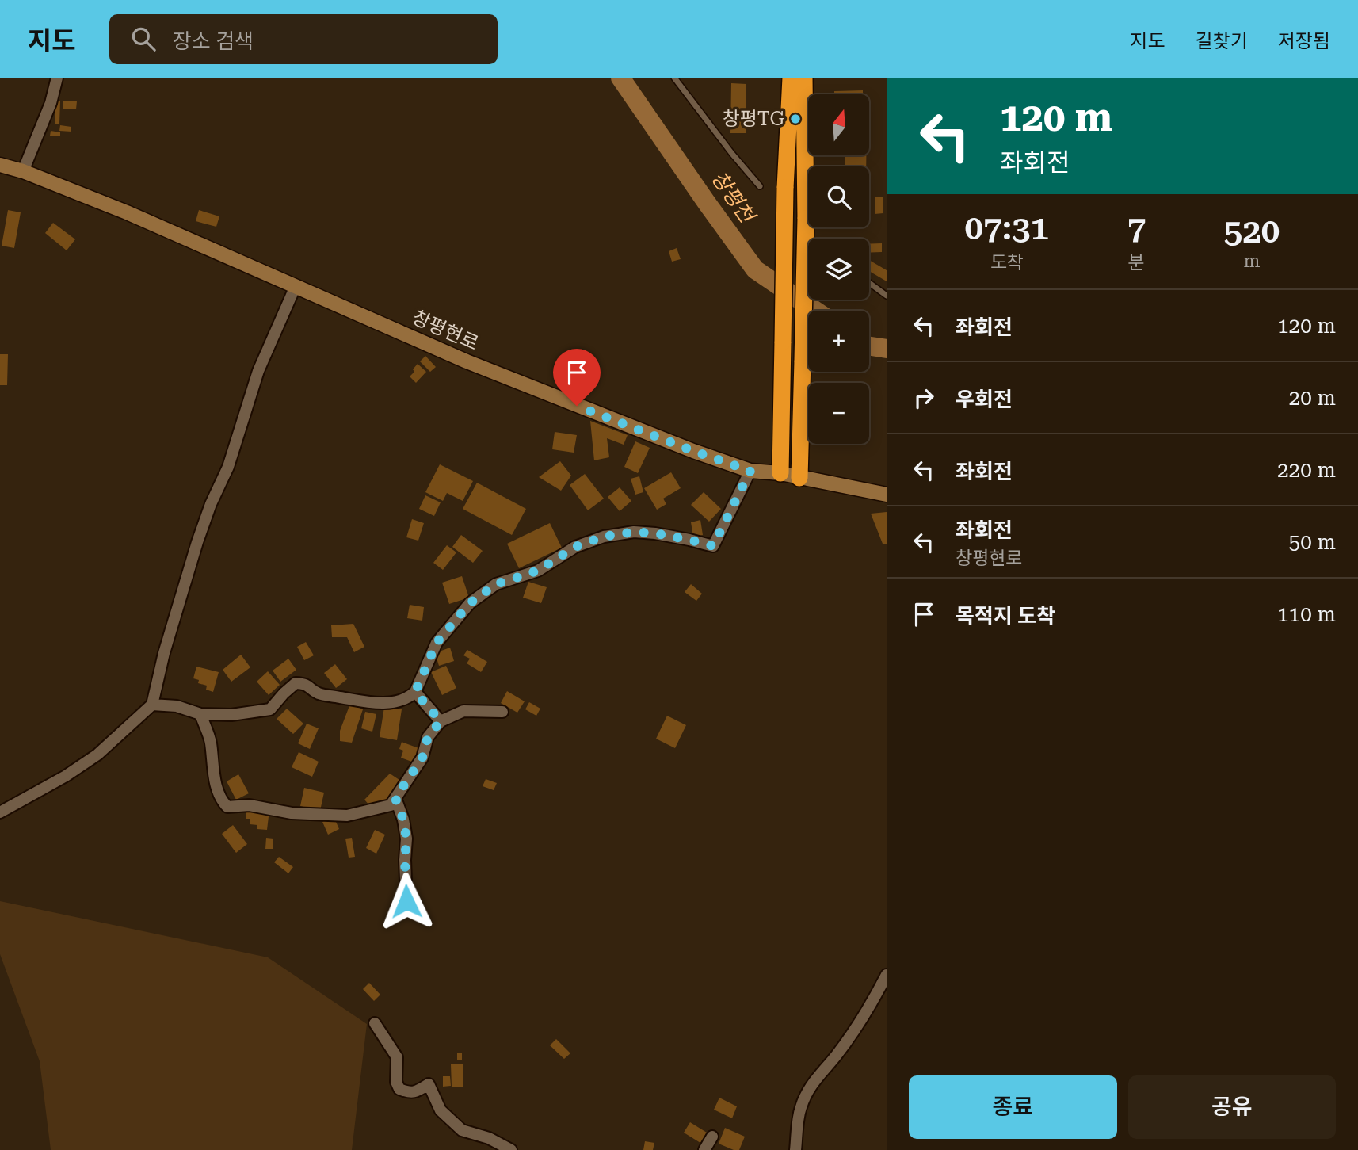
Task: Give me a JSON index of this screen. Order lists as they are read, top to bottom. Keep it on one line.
{"streets":{"main road":["창평현로"]},"water":["창평천"],"places":["창평TG"],"north":"top","page":{"header":"지도","search":"장소 검색","nav":["지도","길찾기","저장됨"],"turn":["120 m","좌회전"],"map_buttons":["+","−"],"eta":["07:31","도착","7","분","520","m"],"list":[{"name":"좌회전","value":"120 m"},{"name":"우회전","value":"20 m"},{"name":"좌회전","value":"220 m"},{"name":"좌회전","note":"창평현로","value":"50 m"},{"name":"목적지 도착","value":"110 m"}],"buttons":["종료","공유"]}}
